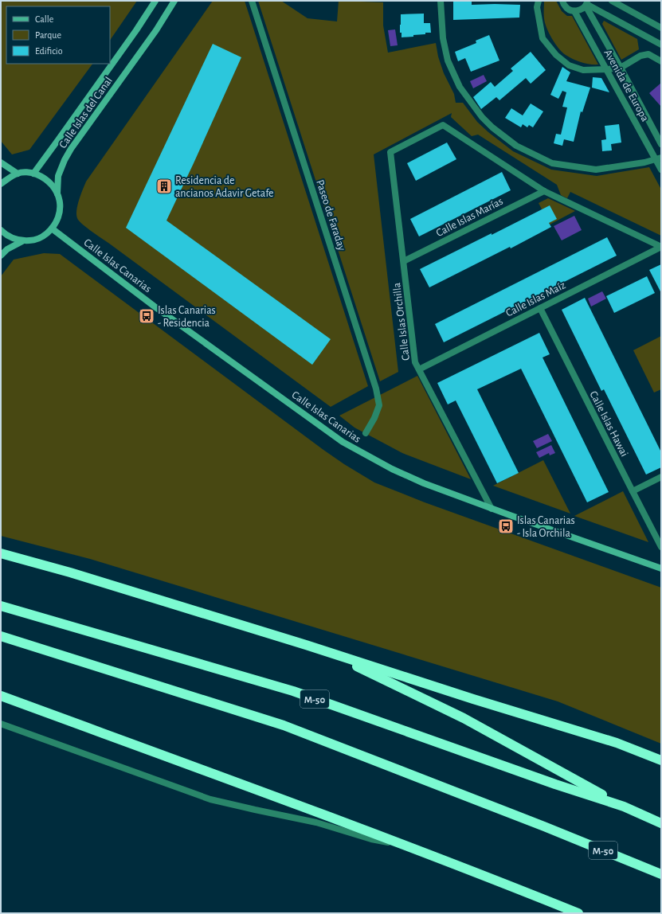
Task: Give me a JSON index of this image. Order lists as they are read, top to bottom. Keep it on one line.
{"streets":{"highway":["M-50"],"street":["Avenida de Europa","Calle Islas del Canal","Paseo de Faraday","Calle Islas Marías","Calle Islas Canarias","Calle Islas Maíz","Calle Islas Orchilla","Calle Islas Hawai"]},"crossings":[["Calle Islas del Canal","Calle Islas Canarias"],["Calle Islas Marías","Calle Islas Orchilla"],["Calle Islas Canarias","Calle Islas Orchilla"],["Calle Islas Maíz","Calle Islas Orchilla"],["Calle Islas Maíz","Calle Islas Hawai"]],"places":{"building":["Residencia de ancianos Adavir Getafe"],"bus stop":["Islas Canarias - Residencia","Islas Canarias - Isla Orchila"]},"legend":["Calle","Parque","Edificio"]}
